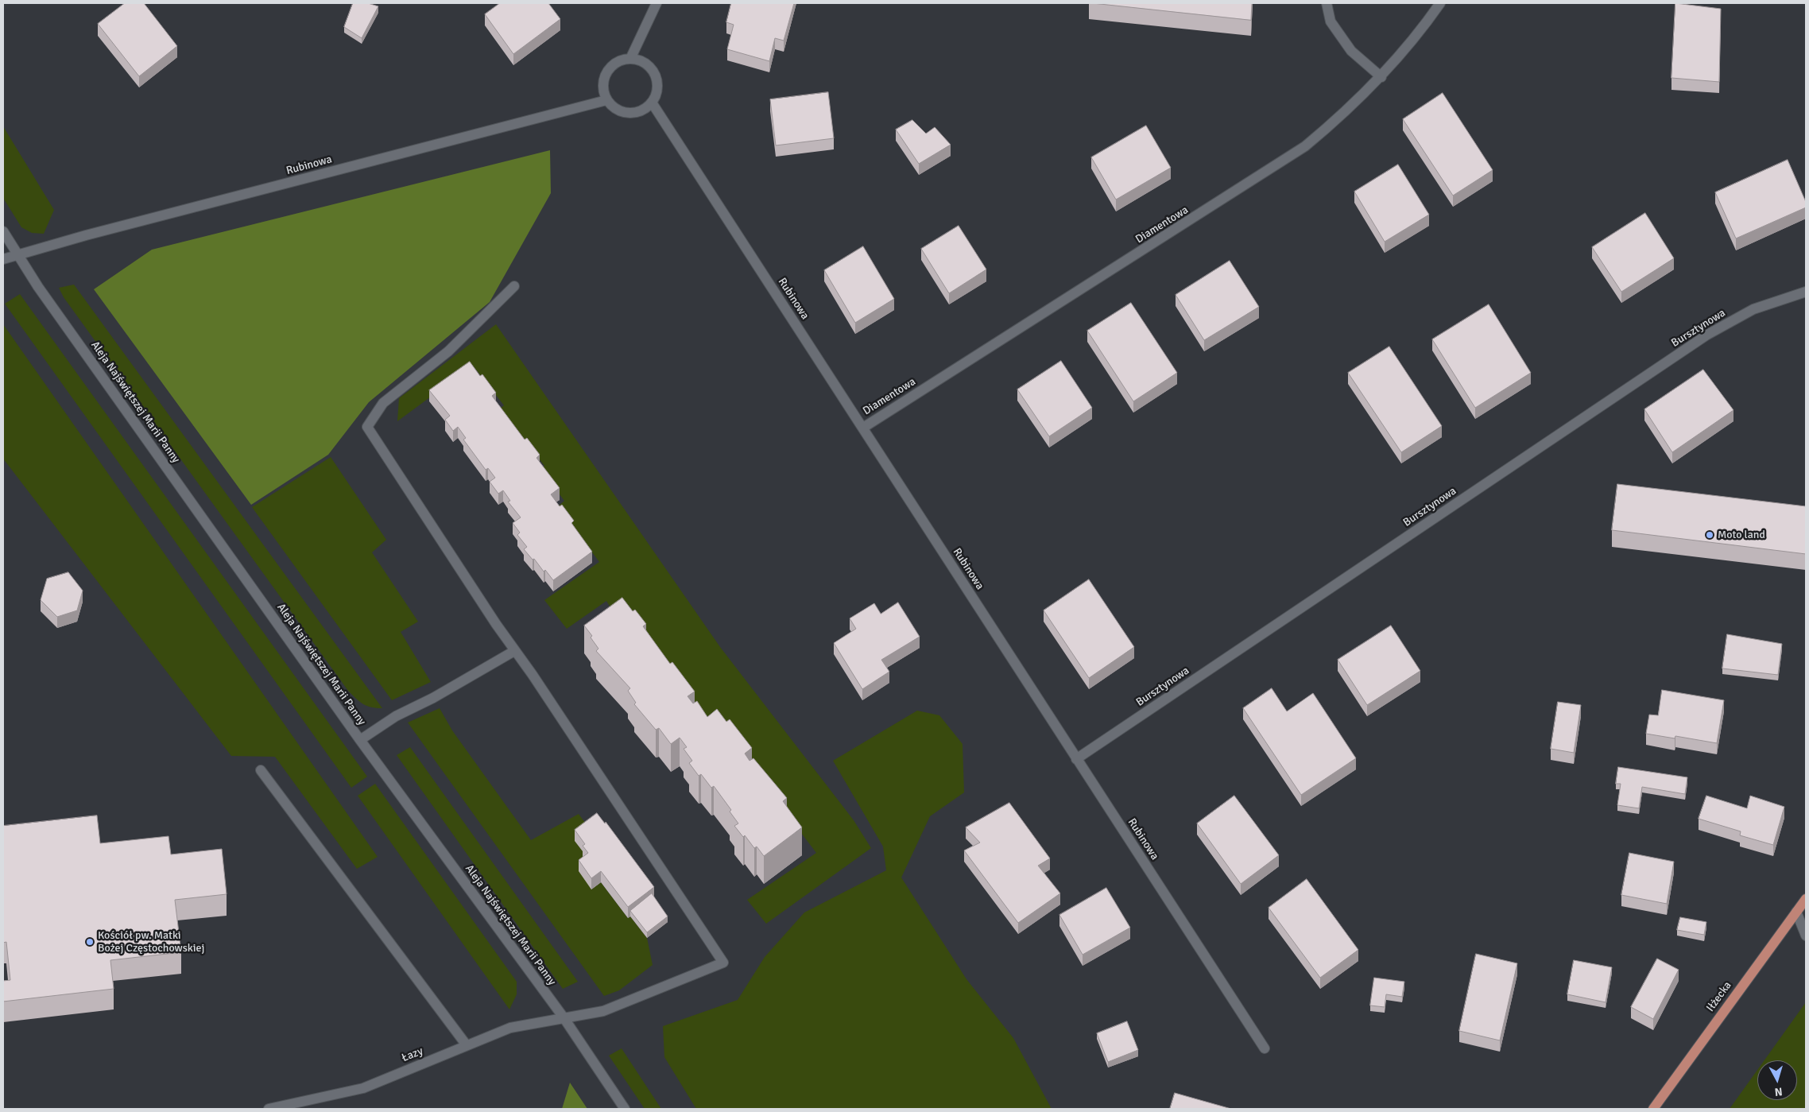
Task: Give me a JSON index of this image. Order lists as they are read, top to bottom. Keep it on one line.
{"streets":{"main road":["Iłżecka"],"street":["Rubinowa","Diamentowa","Bursztynowa","Aleja Najświętszej Marii Panny","Łazy"]},"crossings":[["Rubinowa","Diamentowa"],["Rubinowa","Bursztynowa"],["Rubinowa","Aleja Najświętszej Marii Panny"],["Aleja Najświętszej Marii Panny","Łazy"]],"places":["Moto land","Kościół pw. Matki Bożej Częstochowskiej"],"north":"bottom"}
